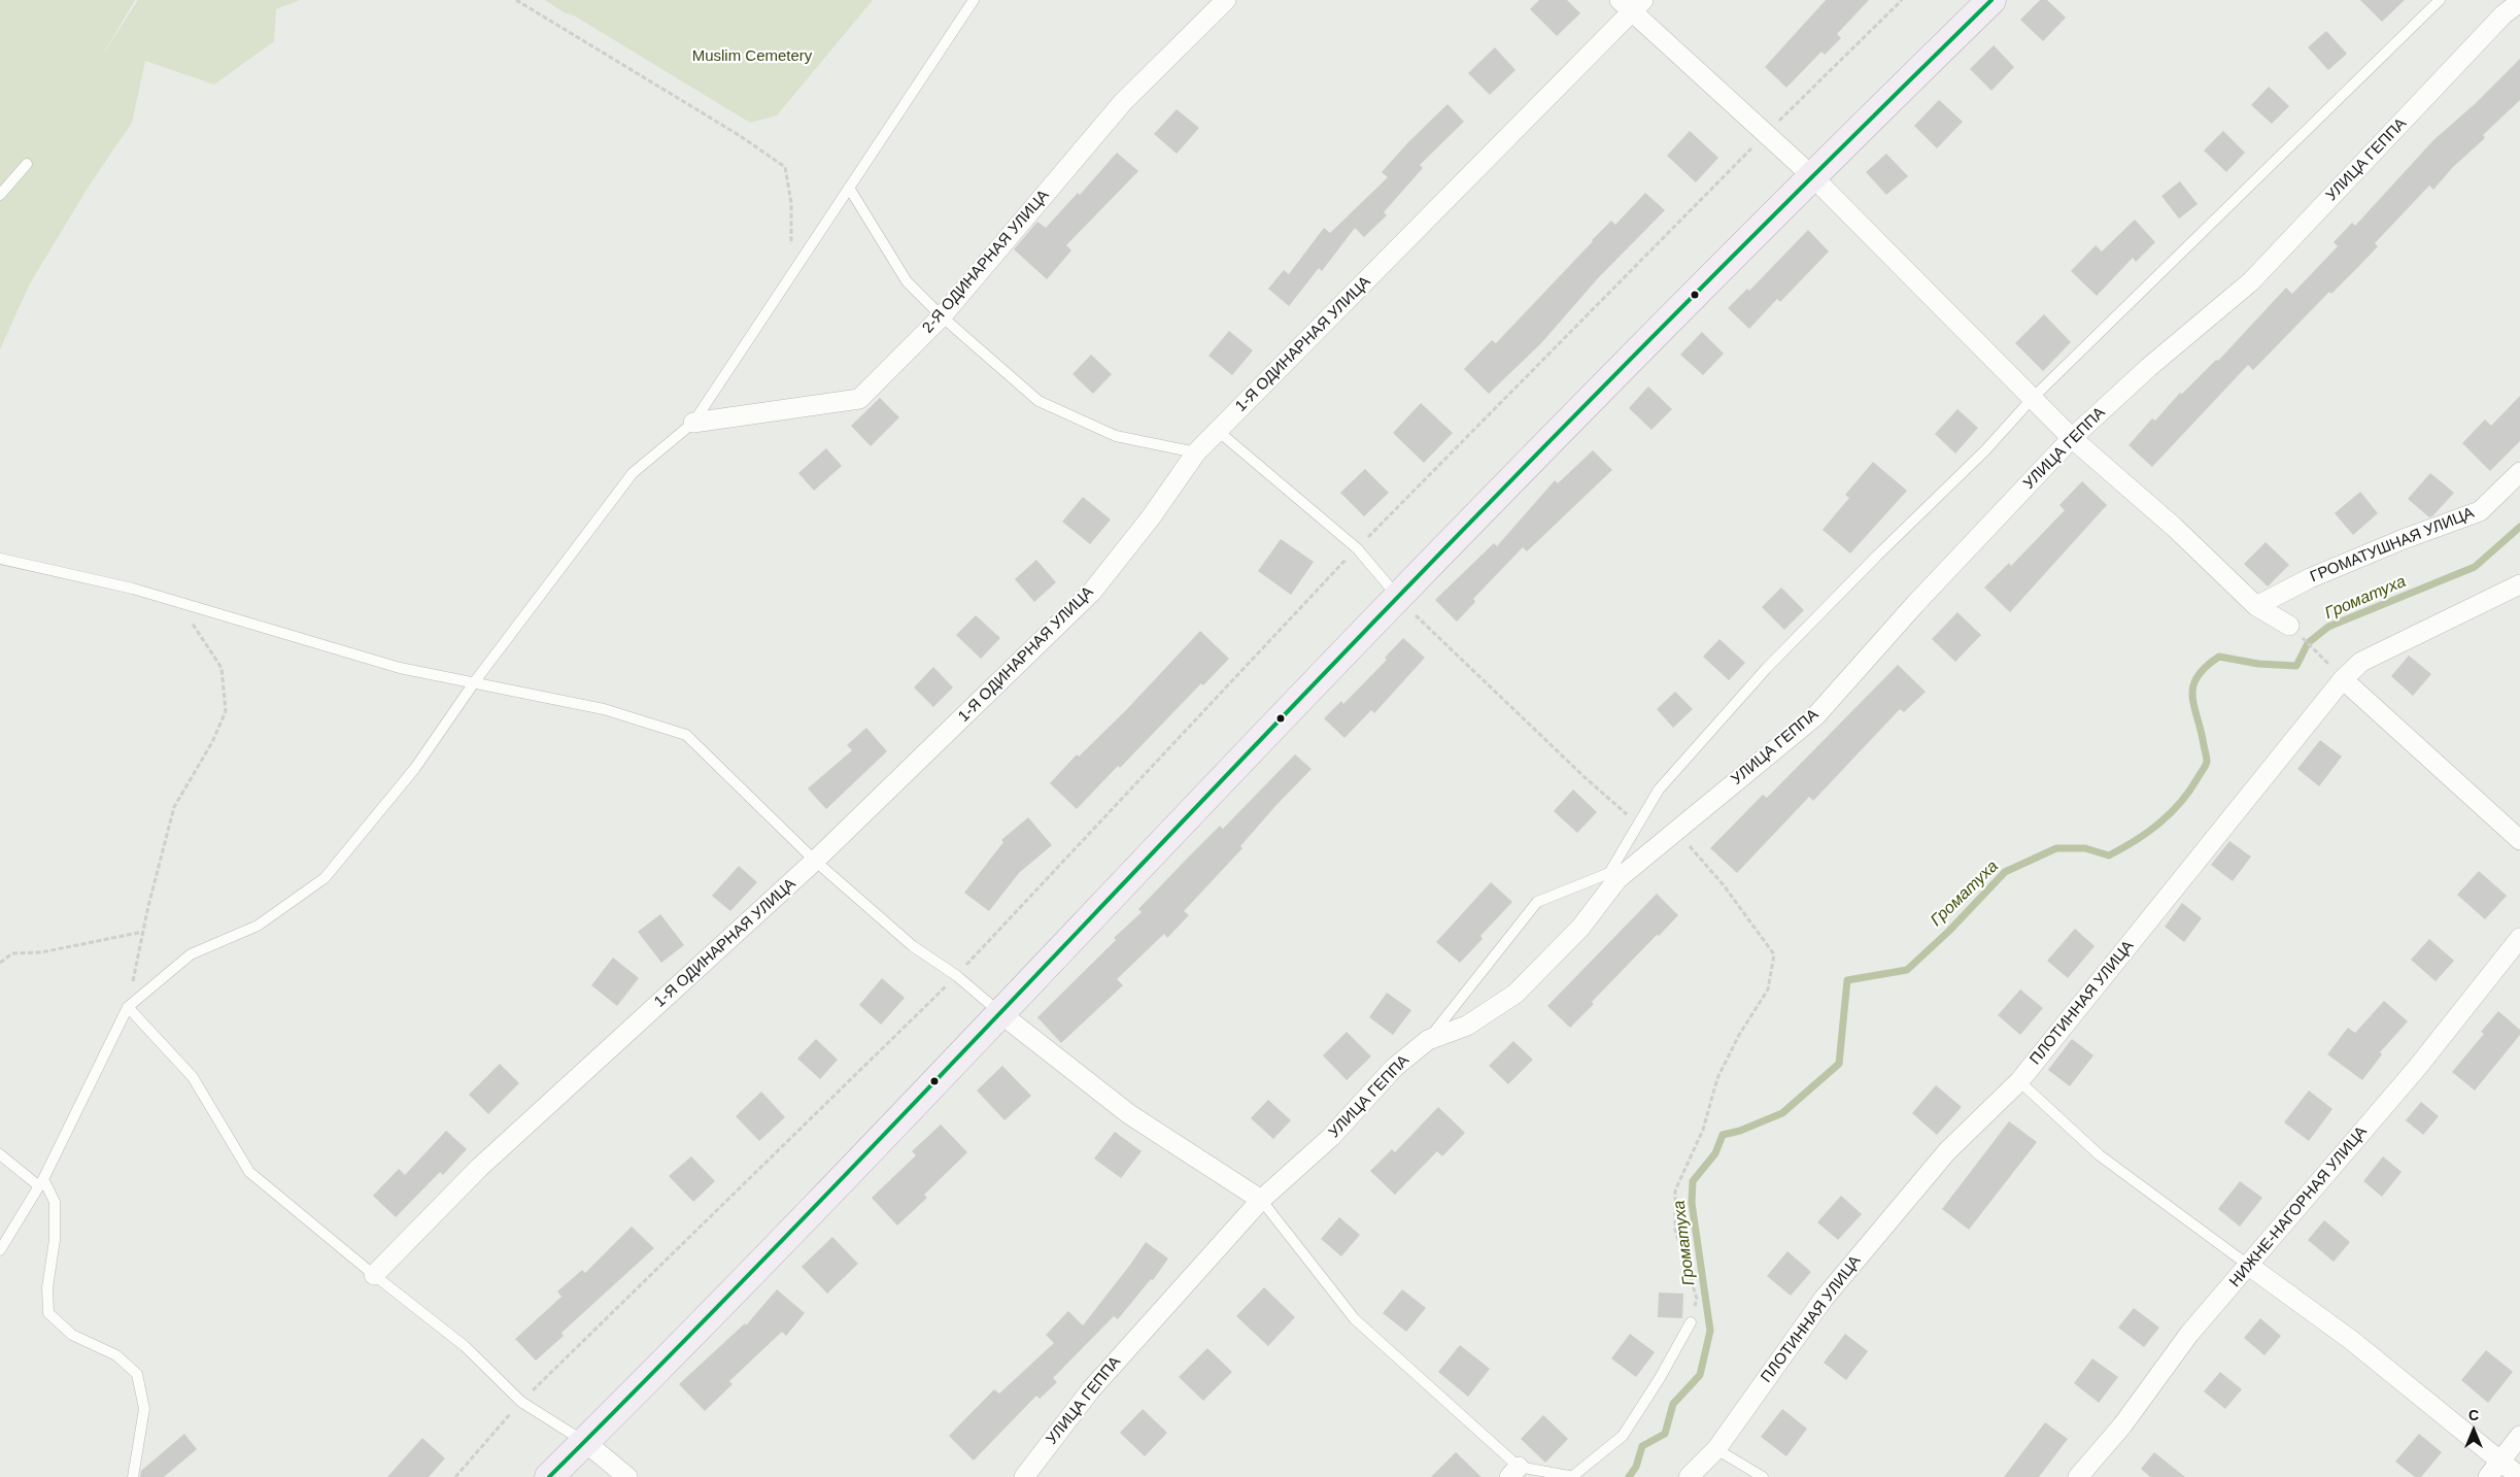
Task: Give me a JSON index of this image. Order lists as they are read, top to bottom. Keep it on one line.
{"streets":{"street":["УЛИЦА ГЕППА","2-Я ОДИНАРНАЯ УЛИЦА","1-Я ОДИНАРНАЯ УЛИЦА","ГРОМАТУШНАЯ УЛИЦА","ПЛОТИННАЯ УЛИЦА","НИЖНЕ-НАГОРНАЯ УЛИЦА"]},"water":["Громатуха"],"parks":["Muslim Cemetery"],"north":"top"}
